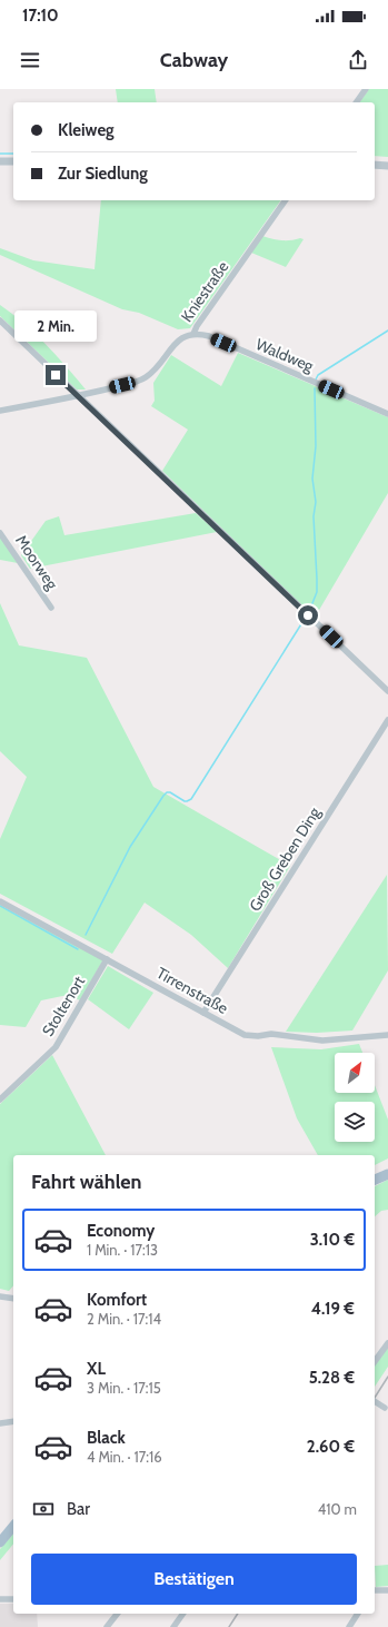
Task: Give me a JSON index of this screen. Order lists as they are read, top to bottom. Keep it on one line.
{"streets":{"street":["Kniestraße","Waldweg","Moorweg","Groß Greben Ding","Tirrenstraße","Stoltenort"]},"crossings":[["Kniestraße","Waldweg"],["Groß Greben Ding","Tirrenstraße"],["Tirrenstraße","Stoltenort"]],"north":"top right","page":{"status":"17:10","header":"Cabway","banner":["Kleiweg","Zur Siedlung"],"bubble":"2 Min.","heading":"Fahrt wählen","list":[{"name":"Economy","note":"1 Min. · 17:13","value":"3.10 €"},{"name":"Komfort","note":"2 Min. · 17:14","value":"4.19 €"},{"name":"XL","note":"3 Min. · 17:15","value":"5.28 €"},{"name":"Black","note":"4 Min. · 17:16","value":"2.60 €"}],"pay":["Bar","410 m"],"buttons":"Bestätigen"}}
